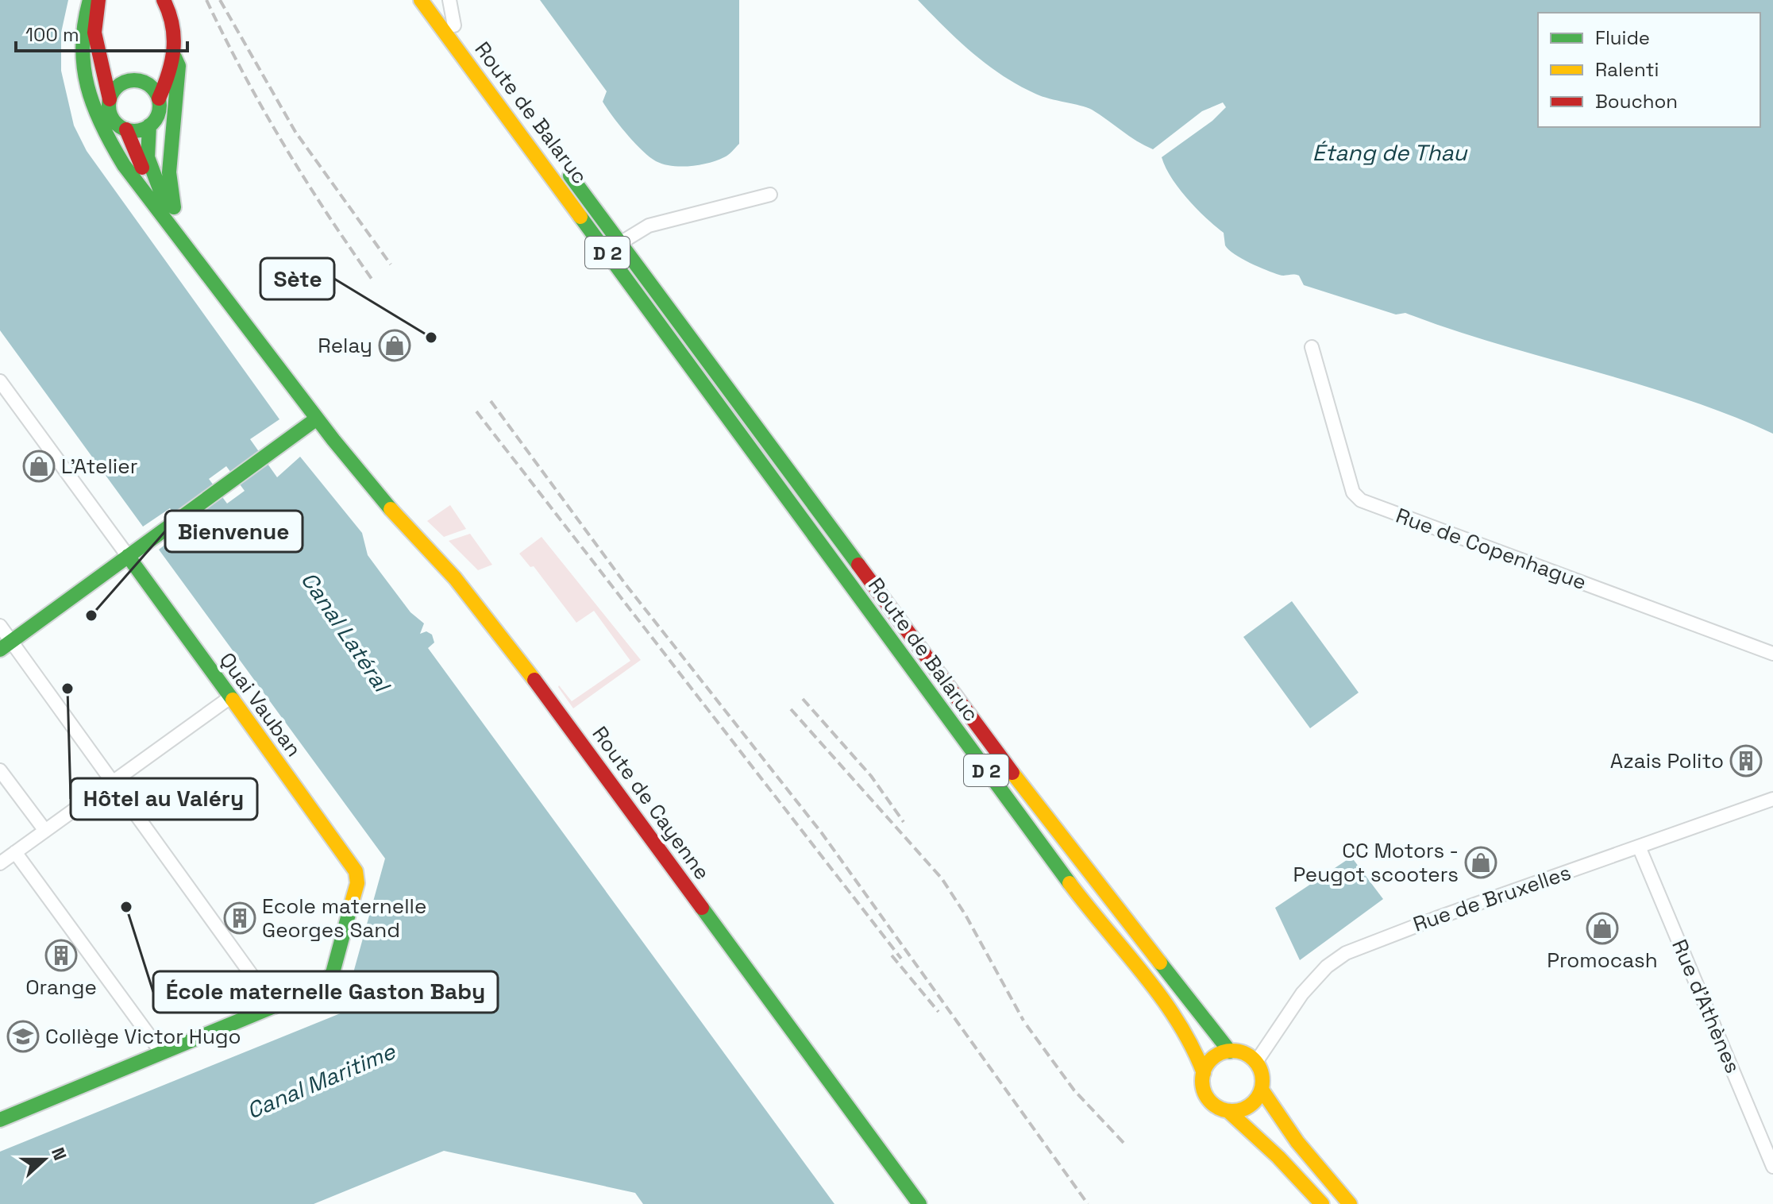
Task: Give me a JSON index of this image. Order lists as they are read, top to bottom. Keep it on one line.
{"streets":{"main road":["Route de Balaruc","D 2","Quai Vauban","Route de Cayenne"],"street":["Rue de Copenhague","Rue de Bruxelles","Rue d'Athènes"]},"crossings":[["Route de Balaruc","D 2"],["Route de Balaruc","Rue de Bruxelles"],["Rue de Bruxelles","Rue d'Athènes"]],"water":["Étang de Thau","Canal Latéral","Canal Maritime"],"places":{"other":["Sète","Bienvenue","Hôtel au Valéry","École maternelle Gaston Baby"],"shop":["Relay","L'Atelier","CC Motors - Peugot scooters","Promocash"],"building":["Azais Polito","Ecole maternelle Georges Sand","Orange"],"school or university":["Collège Victor Hugo"]},"legend":["Fluide","Ralenti","Bouchon"],"scale_bar":"100 m","north":"right"}
